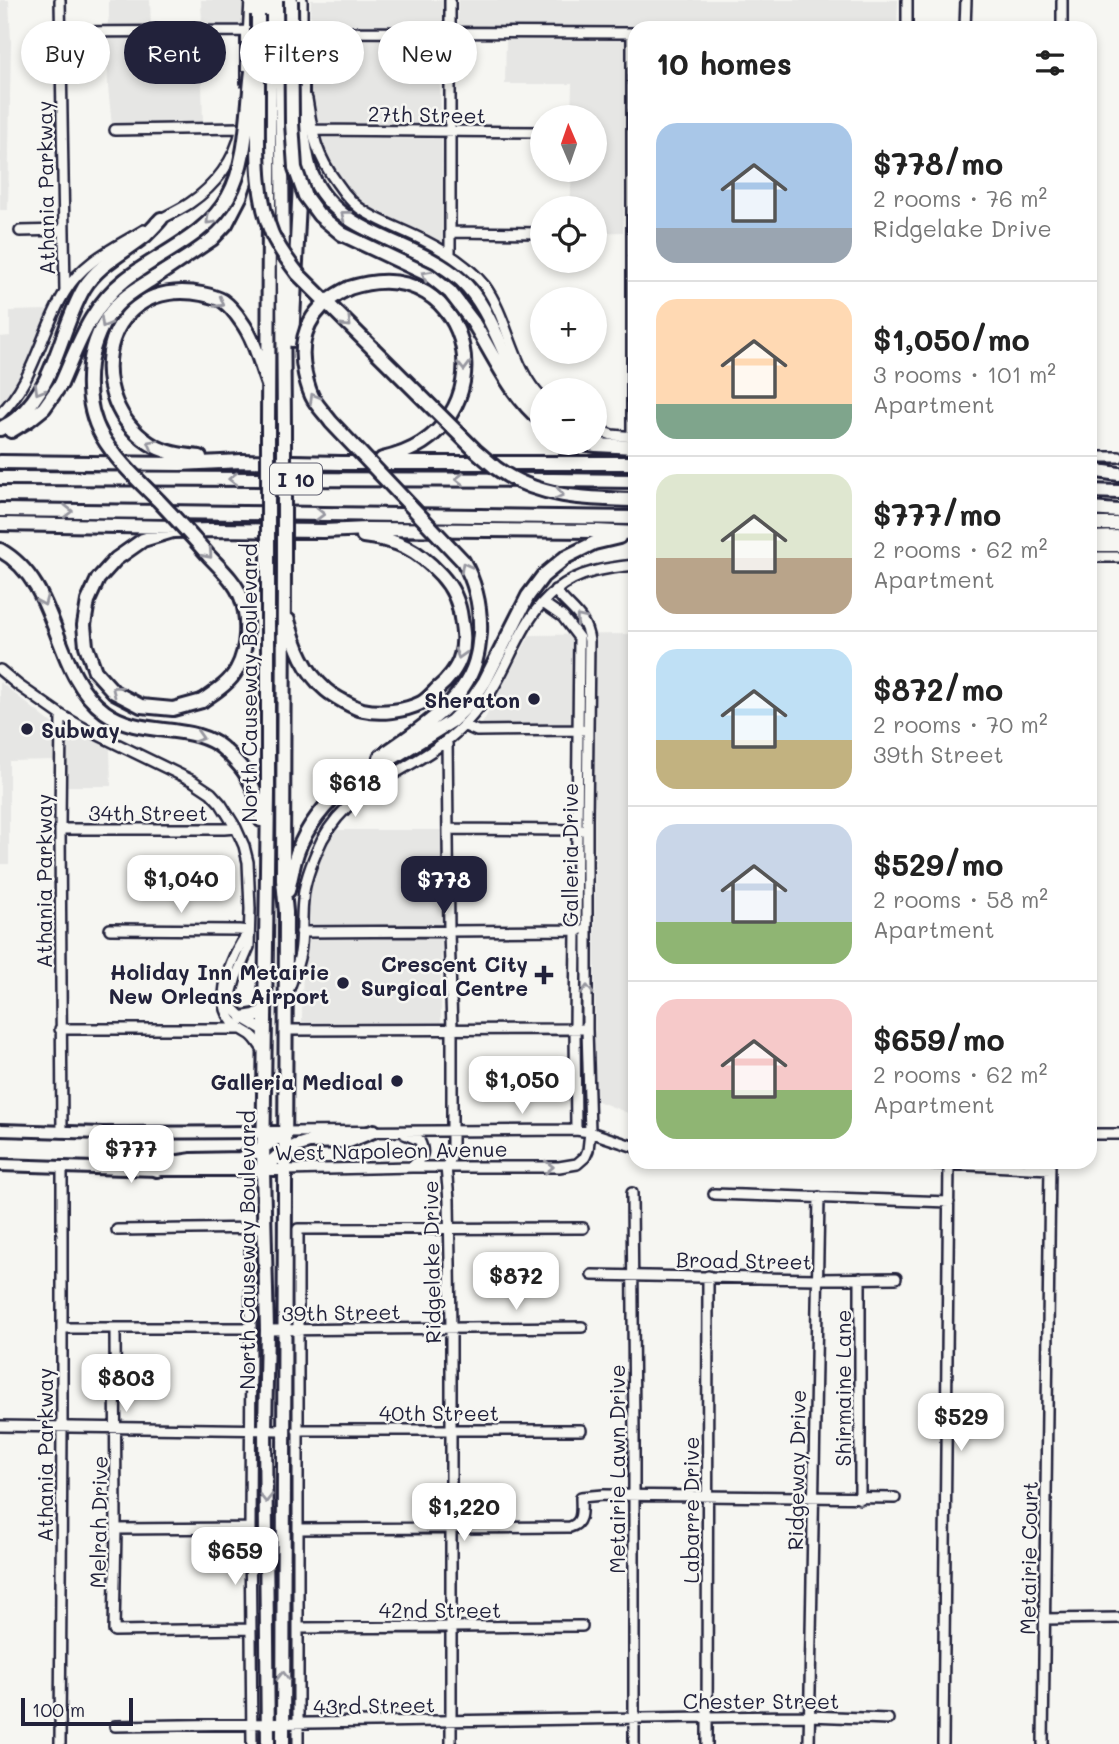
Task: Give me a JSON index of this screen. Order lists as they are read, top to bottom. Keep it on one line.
{"streets":{"highway":["I 10","North Causeway Boulevard"],"main road":["West Napoleon Avenue"],"street":["27th Street","Athania Parkway","34th Street","Galleria Drive","Broad Street","Ridgelake Drive","39th Street","Shirmaine Lane","40th Street","Metairie Lawn Drive","Ridgeway Drive","Labarre Drive","Melrah Drive","Metairie Court","42nd Street","Chester Street","43rd Street"]},"crossings":[["Athania Parkway","34th Street"],["Athania Parkway","West Napoleon Avenue"],["Athania Parkway","39th Street"],["North Causeway Boulevard","West Napoleon Avenue"],["North Causeway Boulevard","39th Street"],["North Causeway Boulevard","Melrah Drive"],["North Causeway Boulevard","43rd Street"],["Galleria Drive","West Napoleon Avenue"],["West Napoleon Avenue","Ridgelake Drive"],["Broad Street","Shirmaine Lane"],["Broad Street","Metairie Lawn Drive"],["Broad Street","Ridgeway Drive"],["Broad Street","Labarre Drive"],["Ridgelake Drive","39th Street"],["Ridgelake Drive","40th Street"],["Ridgelake Drive","42nd Street"],["Ridgelake Drive","43rd Street"],["39th Street","Melrah Drive"],["Metairie Lawn Drive","Chester Street"],["Metairie Lawn Drive","43rd Street"],["Ridgeway Drive","Chester Street"],["Labarre Drive","Chester Street"],["Chester Street","43rd Street"]],"places":{"other":["Sheraton","Subway","Holiday Inn Metairie New Orleans Airport","Galleria Medical"],"health":["Crescent City Surgical Centre"]},"scale_bar":"100 m","north":"top","page":{"chip":["Buy","Rent","Filters","New"],"heading":"10 homes","map_buttons":["+","−"],"list":[{"name":"$778/mo","note":"2 rooms · 76 m² · Ridgelake Drive"},{"name":"$1,050/mo","note":"3 rooms · 101 m² · Apartment"},{"name":"$777/mo","note":"2 rooms · 62 m² · Apartment"},{"name":"$872/mo","note":"2 rooms · 70 m² · 39th Street"},{"name":"$529/mo","note":"2 rooms · 58 m² · Apartment"},{"name":"$659/mo","note":"2 rooms · 62 m² · Apartment"}],"price":["$618","$1,040","$778","$1,050","$777","$872","$803","$529","$1,220","$659"],"scale":"100 m"}}
